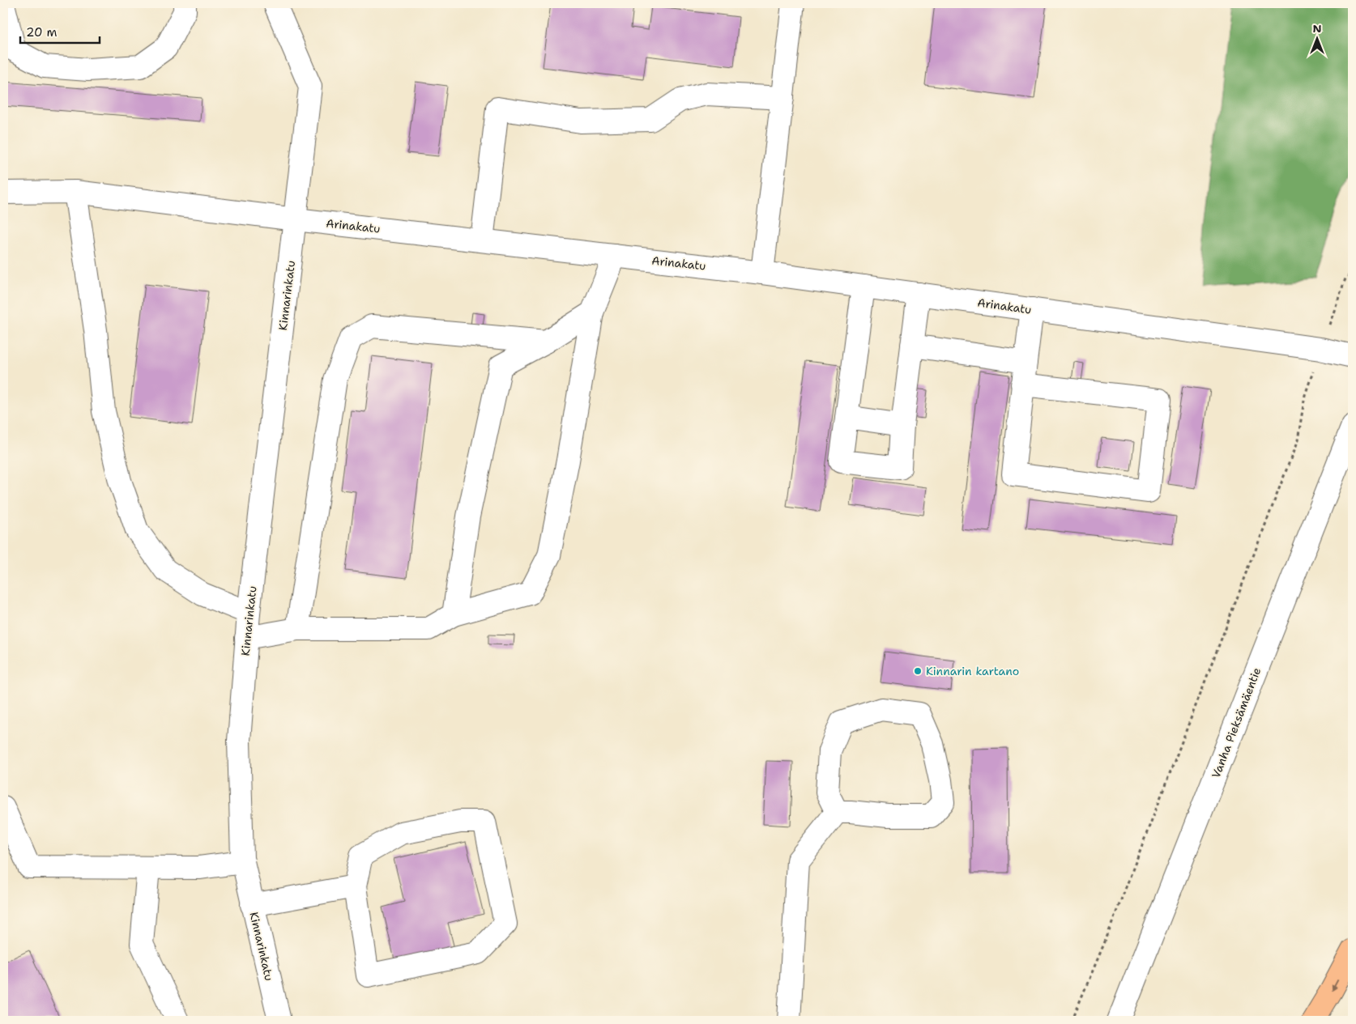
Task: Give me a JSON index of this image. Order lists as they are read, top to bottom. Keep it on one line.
{"streets":{"street":["Arinakatu","Kinnarinkatu","Vanha Pieksämäentie"]},"crossings":[["Arinakatu","Kinnarinkatu"]],"places":["Kinnarin kartano"],"scale_bar":"20 m","north":"top"}
